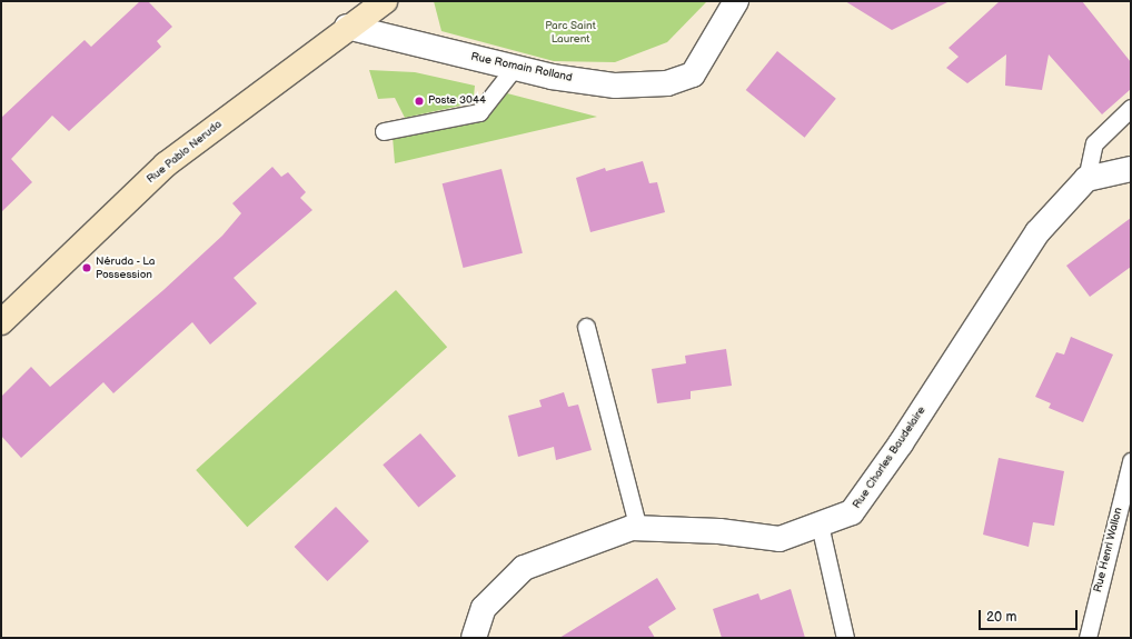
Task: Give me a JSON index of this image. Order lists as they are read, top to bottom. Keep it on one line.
{"streets":{"main road":["Rue Pablo Neruda"],"street":["Rue Romain Rolland","Rue Charles Baudelaire"],"lane":["Rue Henri Wallon"]},"crossings":[["Rue Romain Rolland","Rue Pablo Neruda"]],"parks":["Parc Saint Laurent"],"places":["Poste 3044","Néruda - La Possession"],"scale_bar":"20 m"}
